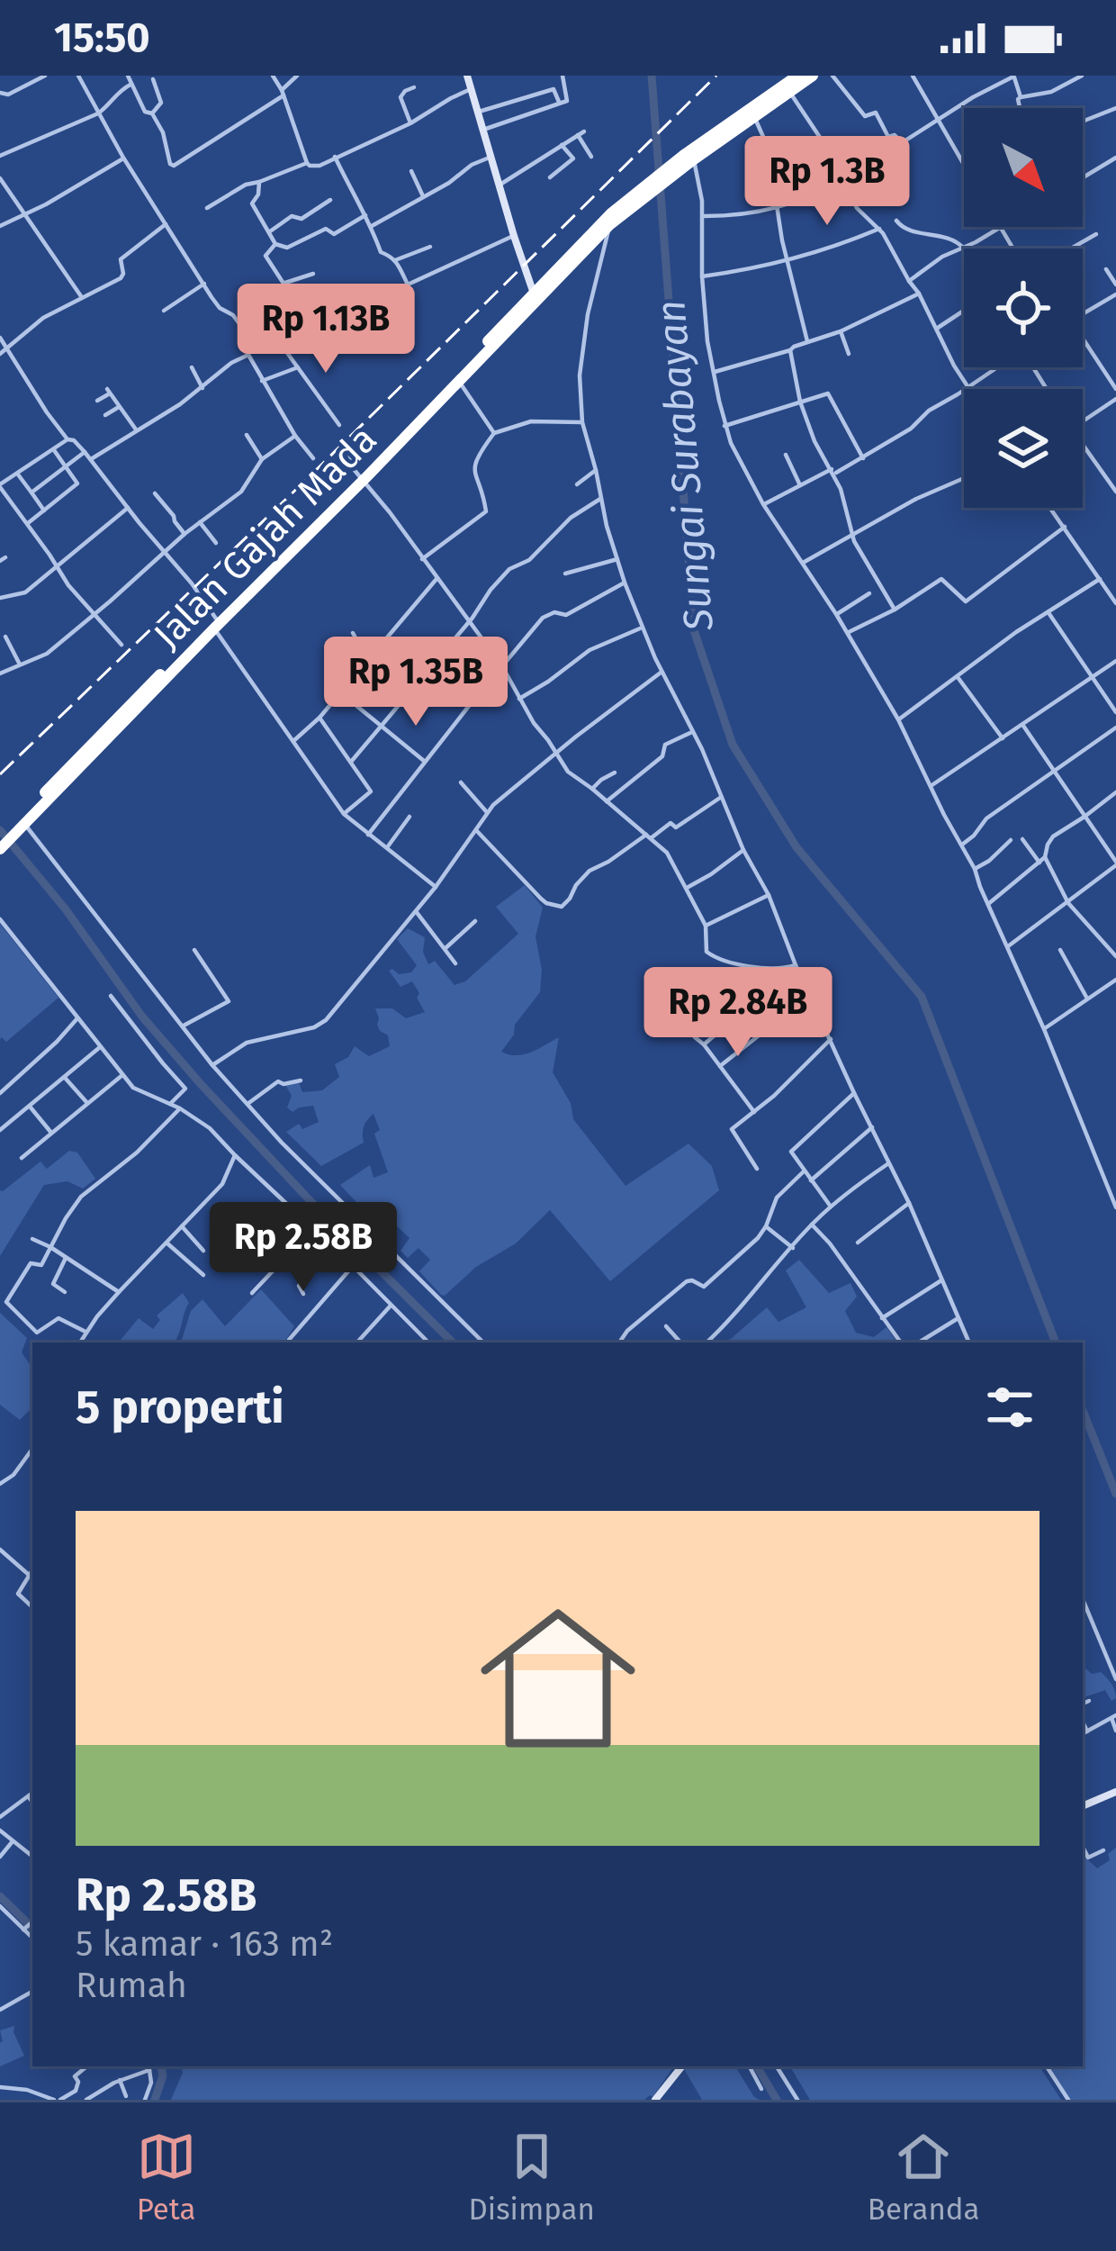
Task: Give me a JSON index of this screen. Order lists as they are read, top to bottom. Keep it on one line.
{"streets":{"highway":["Jalan Gajah Mada"]},"water":["Sungai Surabayan"],"north":"bottom right","page":{"status":"15:50","price":["Rp 1.3B","Rp 1.13B","Rp 1.35B","Rp 2.84B","Rp 2.58B"],"heading":"5 properti","list":[{"name":"Rp 2.58B","note":"5 kamar · 163 m² · Rumah"}],"tabs":["Peta","Disimpan","Beranda"]}}
